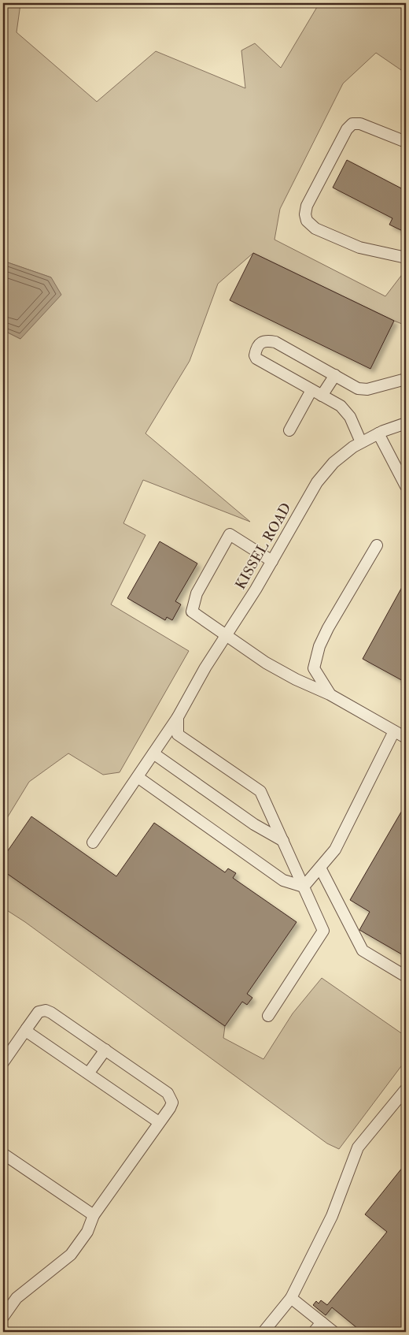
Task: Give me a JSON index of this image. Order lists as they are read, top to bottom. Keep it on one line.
{"streets":{"street":["KISSEL ROAD"]}}
